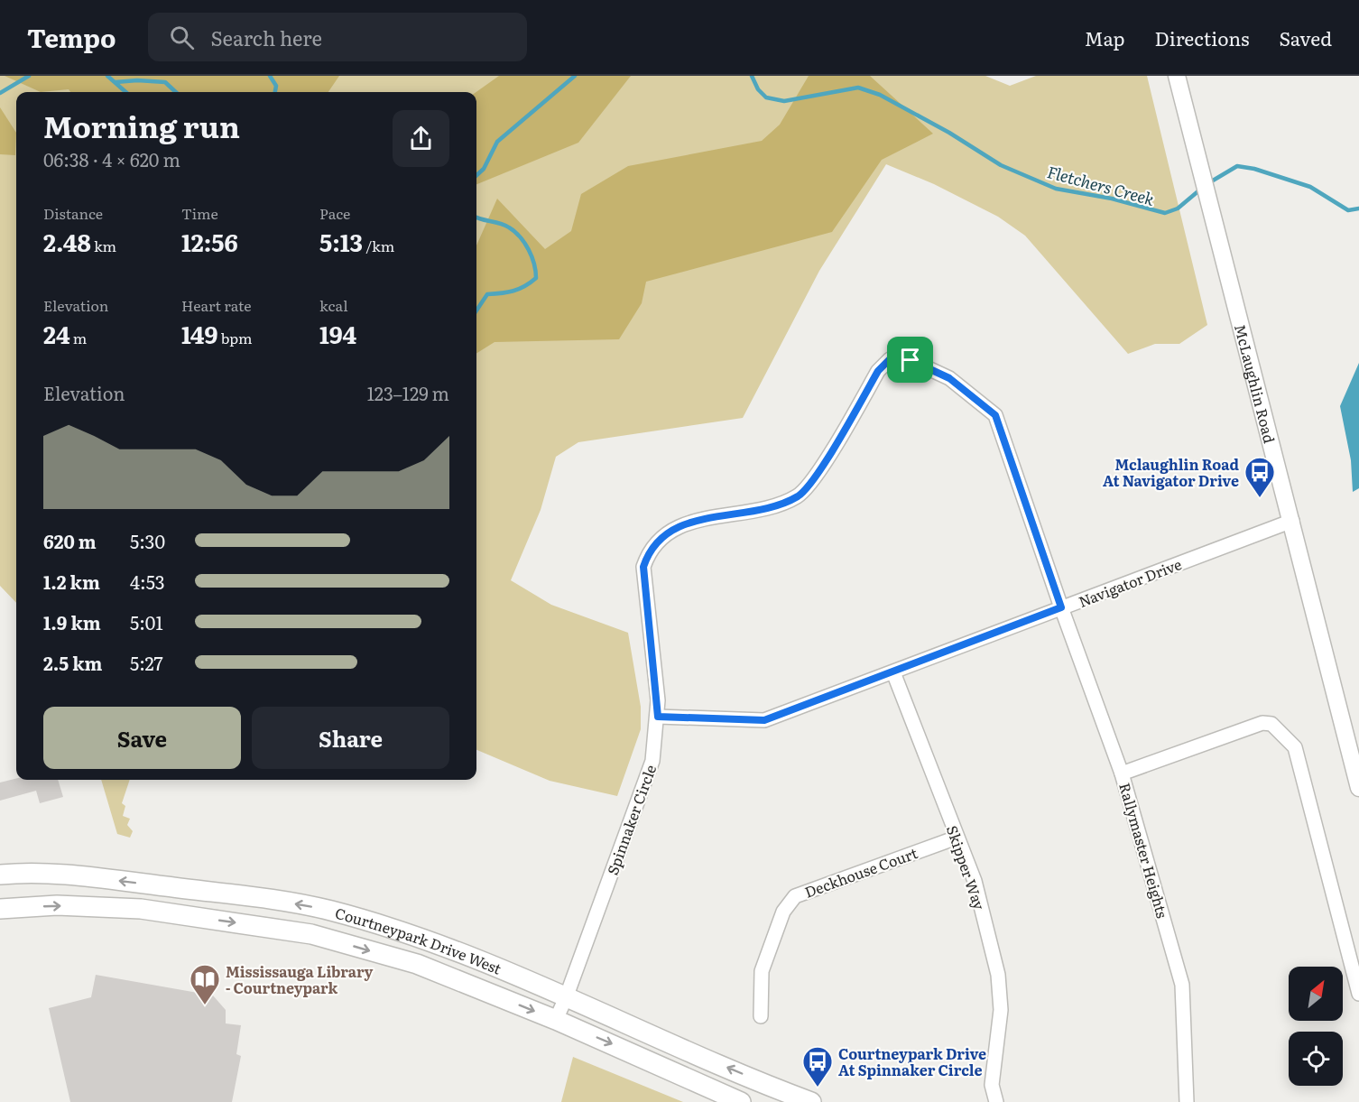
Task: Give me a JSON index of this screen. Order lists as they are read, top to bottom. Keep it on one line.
{"streets":{"main road":["Courtneypark Drive West"],"street":["McLaughlin Road","Navigator Drive","Spinnaker Circle","Rallymaster Heights","Skipper Way","Deckhouse Court"]},"crossings":[["McLaughlin Road","Navigator Drive"],["Navigator Drive","Spinnaker Circle"],["Navigator Drive","Rallymaster Heights"],["Navigator Drive","Skipper Way"],["Spinnaker Circle","Rallymaster Heights"],["Spinnaker Circle","Courtneypark Drive West"],["Skipper Way","Deckhouse Court"]],"water":["Fletchers Creek"],"places":{"bus stop":["Mclaughlin Road At Navigator Drive","Courtneypark Drive At Spinnaker Circle"],"library":["Mississauga Library - Courtneypark"]},"north":"top right","page":{"header":"Tempo","search":"Search here","nav":["Map","Directions","Saved"],"heading":["Morning run","06:38 · 4 × 620 m"],"stats":[["Distance","2.48 km"],["Time","12:56"],["Pace","5:13 /km"],["Elevation","24 m"],["Heart rate","149 bpm"],["kcal","194"]],"chart":["Elevation","123–129 m"],"list":[{"name":"620 m","note":"5:30"},{"name":"1.2 km","note":"4:53"},{"name":"1.9 km","note":"5:01"},{"name":"2.5 km","note":"5:27"}],"buttons":["Save","Share"]}}
